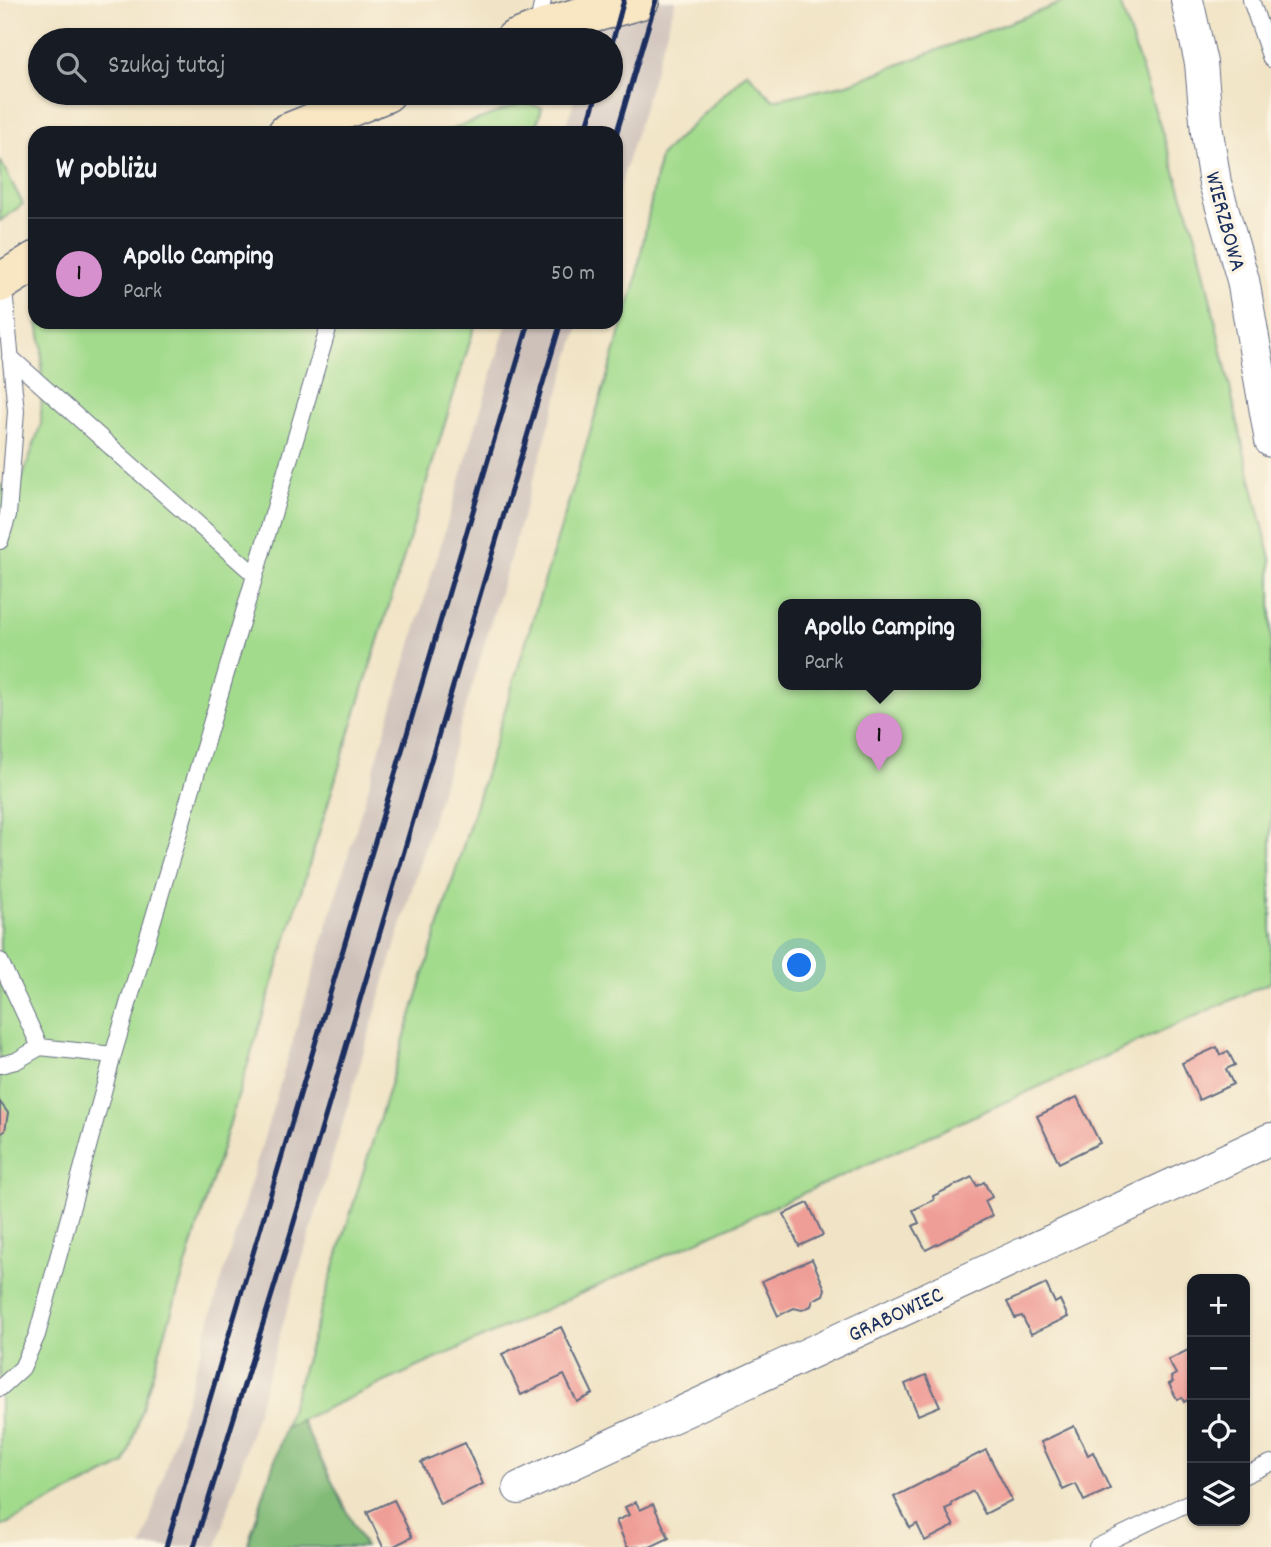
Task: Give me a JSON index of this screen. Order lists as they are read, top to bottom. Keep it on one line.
{"streets":{"street":["WIERZBOWA","GRABOWIEC"]},"page":{"search":"Szukaj tutaj","heading":"W pobliżu","list":[{"mark":"1","name":"Apollo Camping","note":"Park","value":"50 m"}],"popup":["Apollo Camping","Park"],"pins":"1","map_buttons":["+","−"]}}
